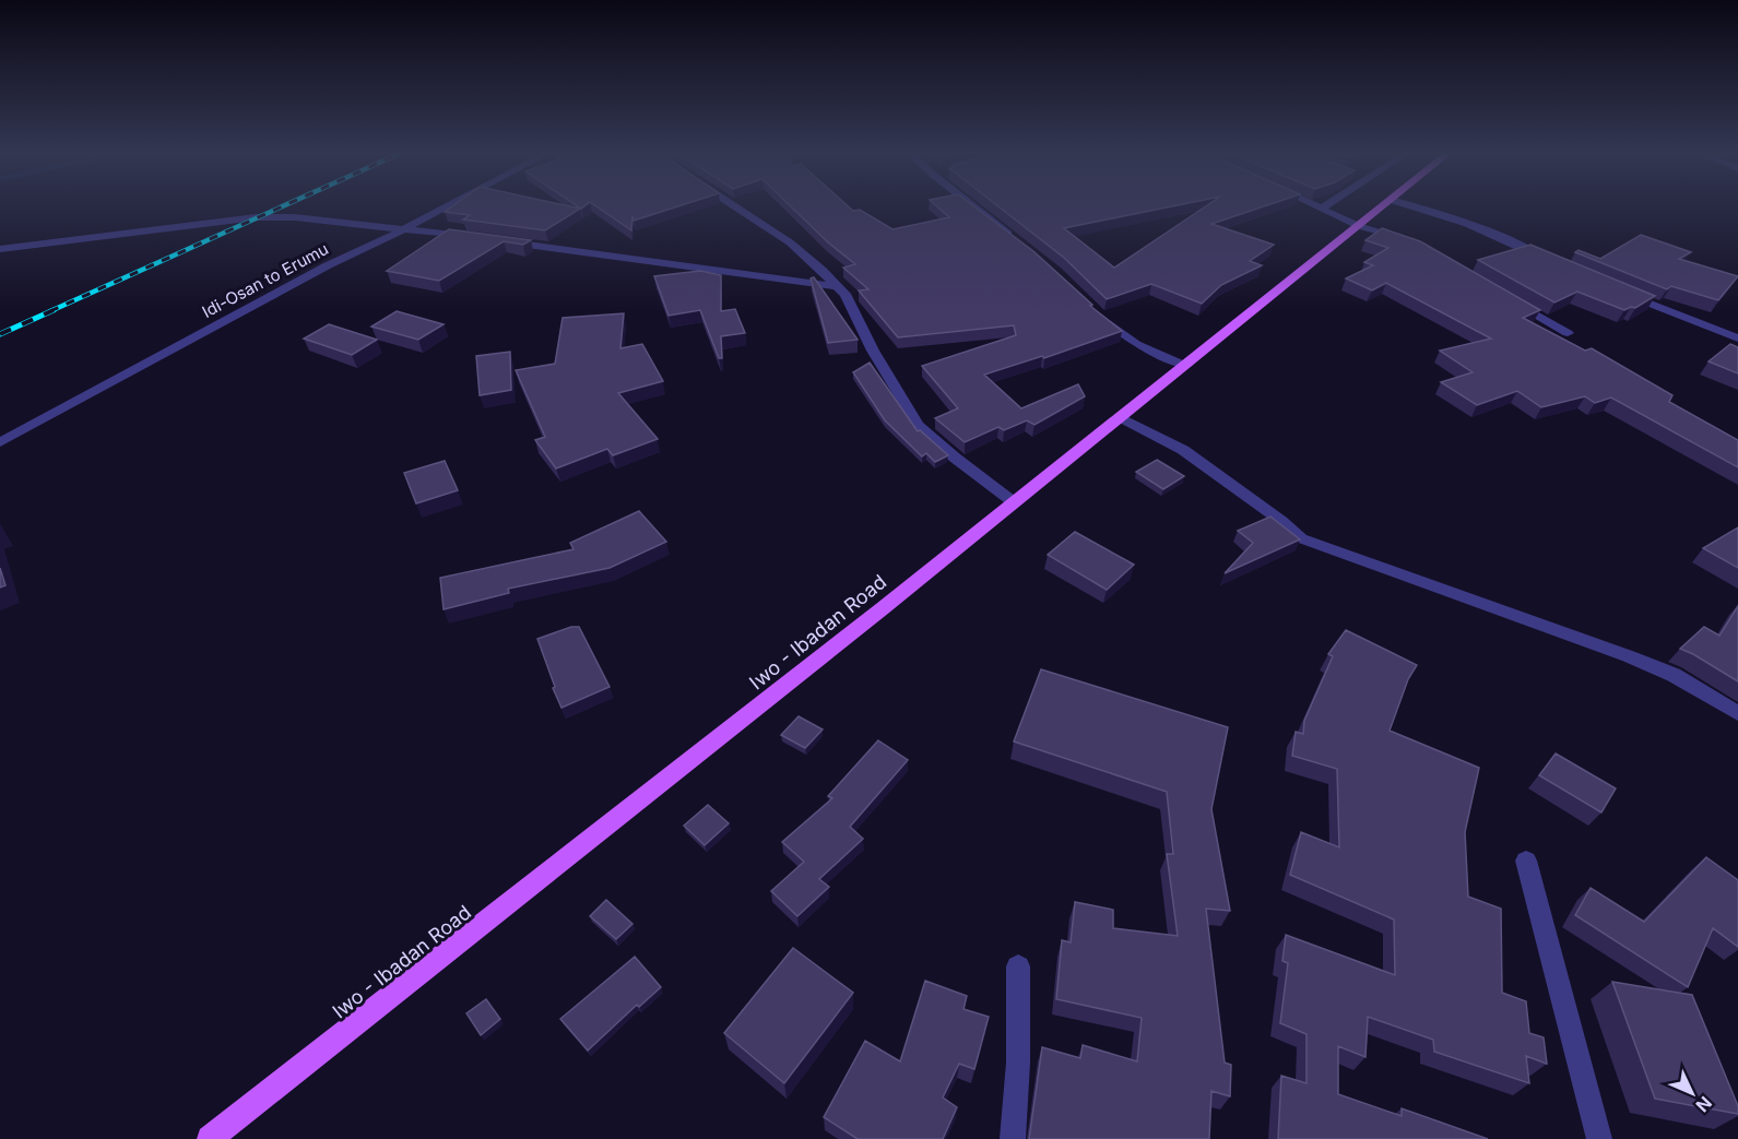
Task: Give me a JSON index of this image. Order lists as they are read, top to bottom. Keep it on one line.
{"streets":{"main road":["Iwo - Ibadan Road"],"street":["Idi-Osan to Erumu"]},"north":"bottom right"}
